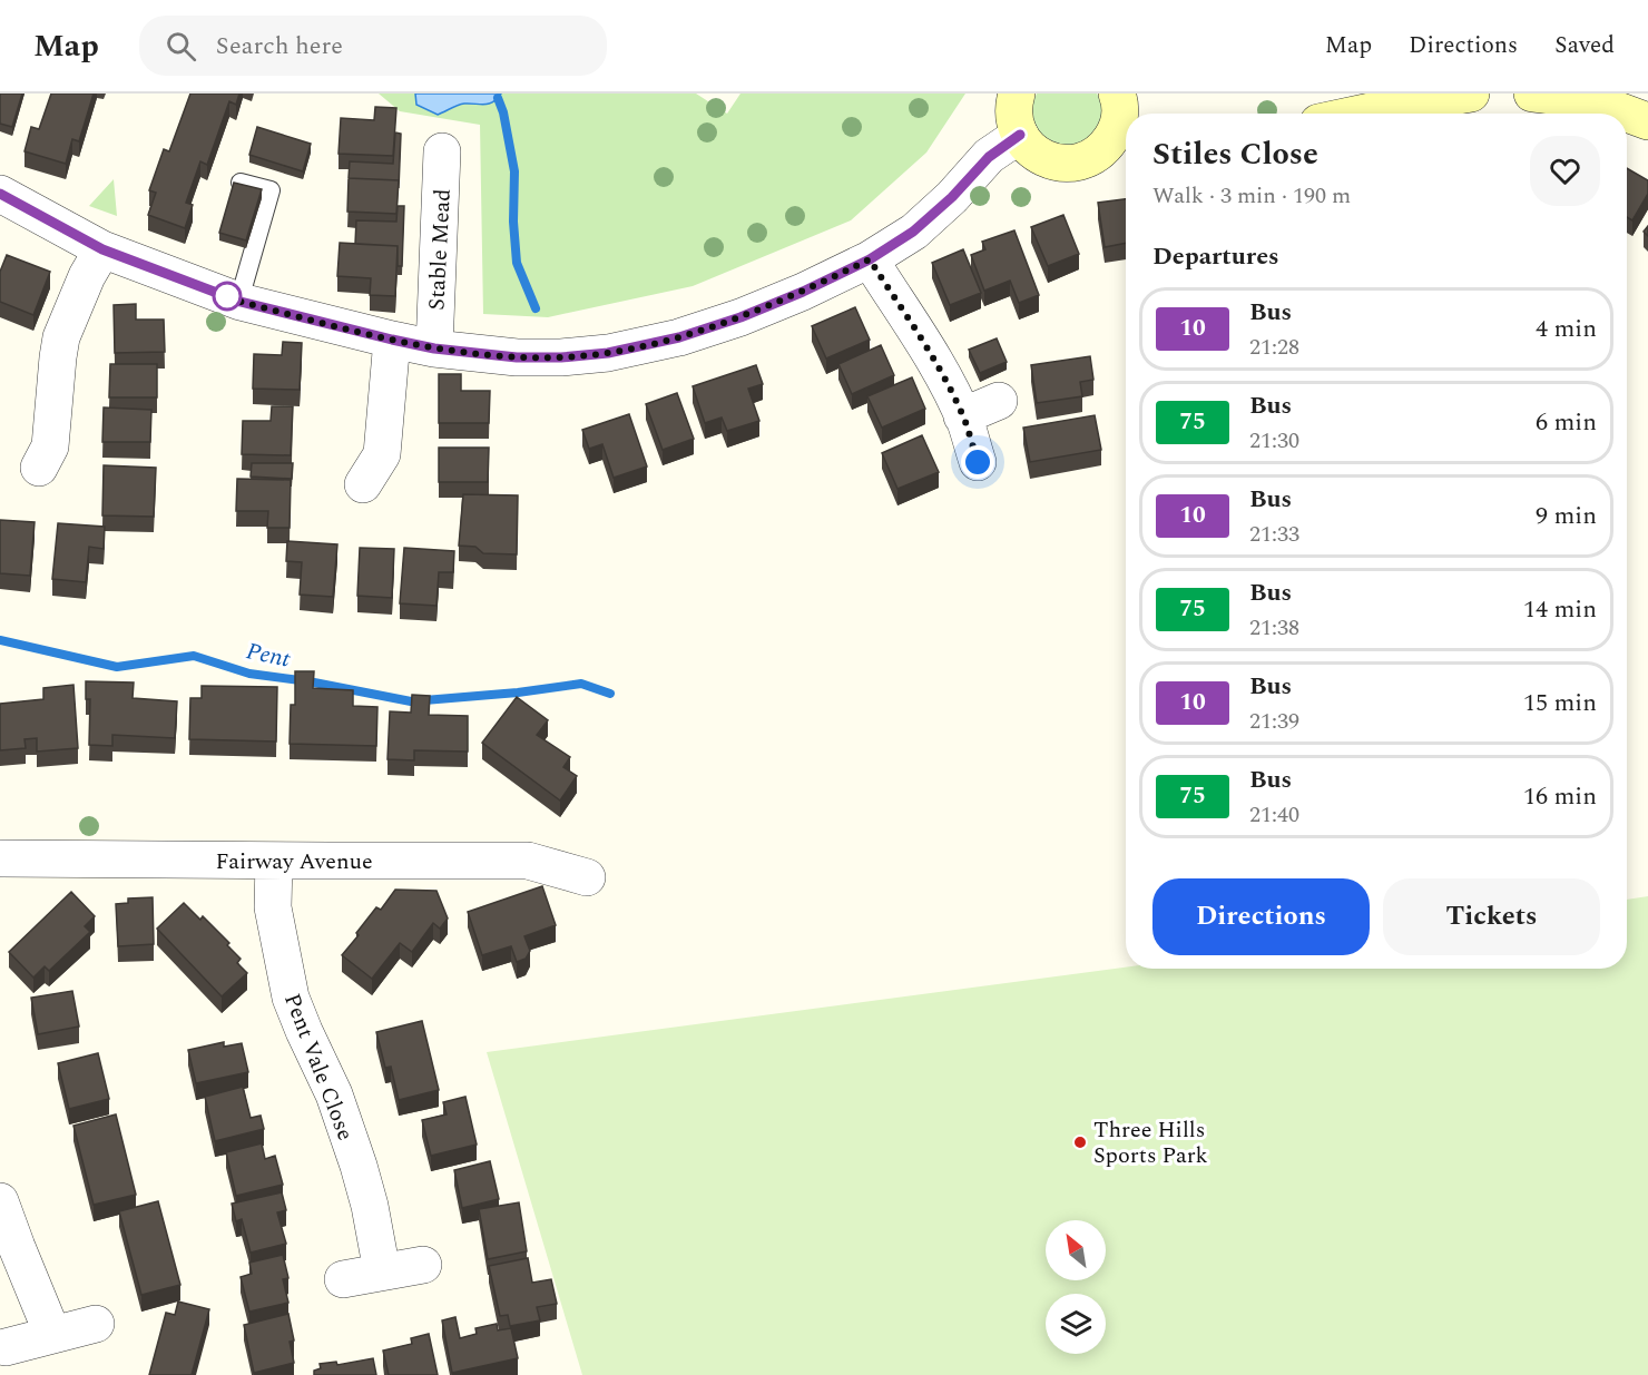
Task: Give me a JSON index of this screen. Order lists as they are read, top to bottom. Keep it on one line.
{"streets":{"street":["Stable Mead","Fairway Avenue","Pent Vale Close"]},"crossings":[["Fairway Avenue","Pent Vale Close"]],"water":["Pent"],"places":["Three Hills Sports Park"],"lines":["bus line 10"],"north":"top left","page":{"header":"Map","search":"Search here","nav":["Map","Directions","Saved"],"heading":[["Stiles Close","Walk · 3 min · 190 m"],"Departures"],"list":[{"mark":"10","name":"Bus","note":"21:28","value":"4 min"},{"mark":"75","name":"Bus","note":"21:30","value":"6 min"},{"mark":"10","name":"Bus","note":"21:33","value":"9 min"},{"mark":"75","name":"Bus","note":"21:38","value":"14 min"},{"mark":"10","name":"Bus","note":"21:39","value":"15 min"},{"mark":"75","name":"Bus","note":"21:40","value":"16 min"}],"buttons":["Directions","Tickets"]}}
